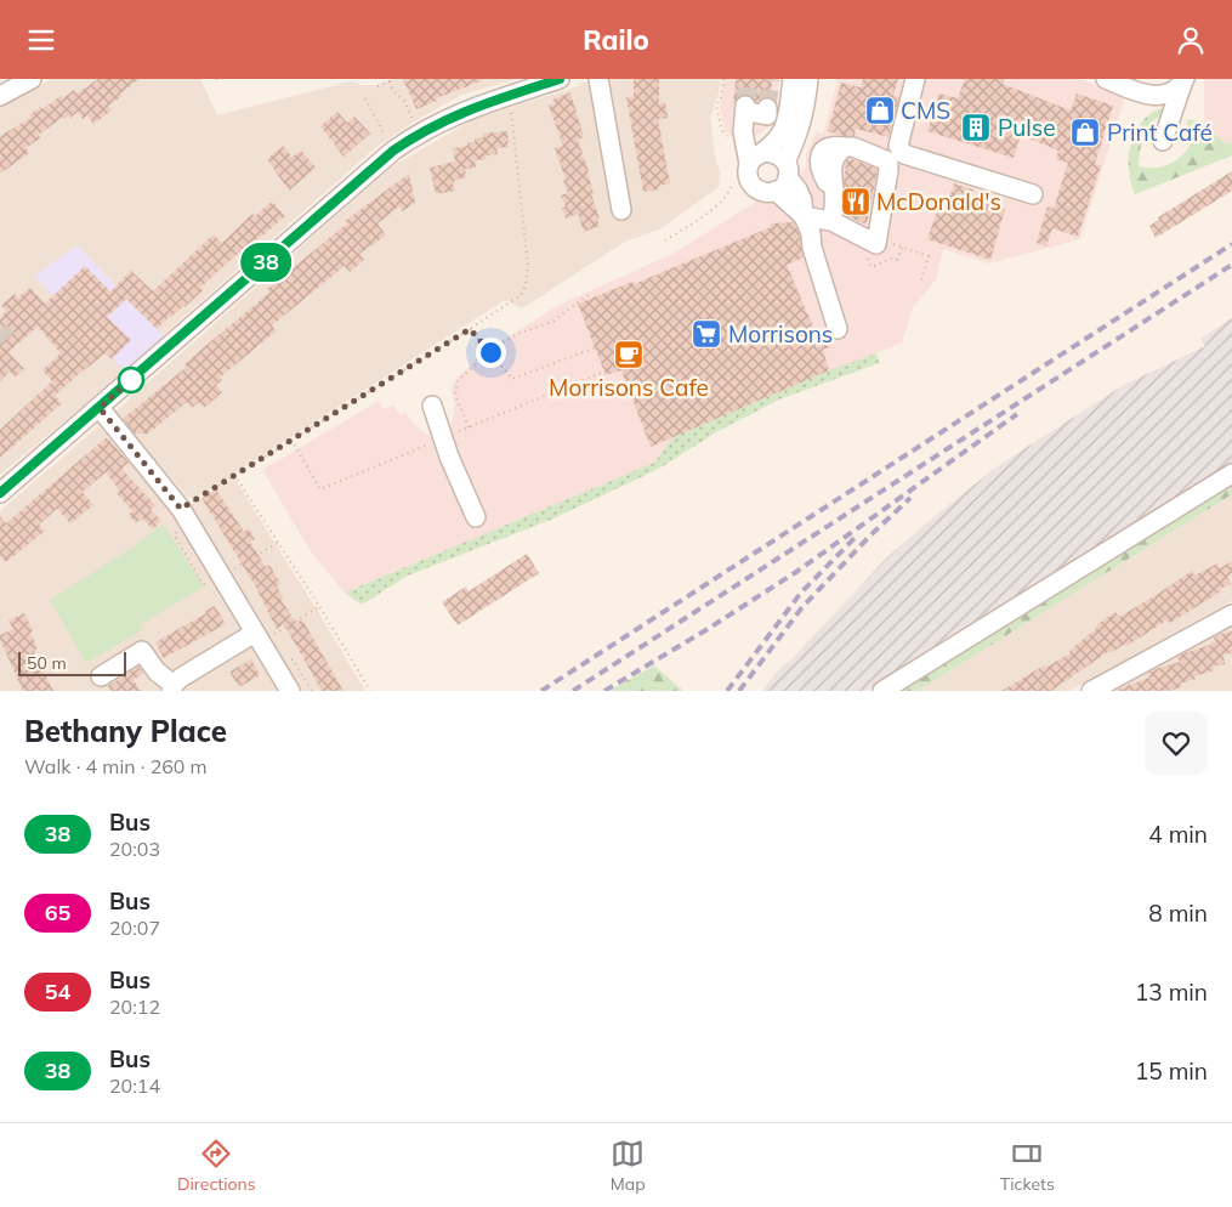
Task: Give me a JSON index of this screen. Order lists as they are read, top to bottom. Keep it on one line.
{"places":{"shop":["CMS","Print Café"],"building":["Pulse"],"restaurant":["McDonald's"],"supermarket":["Morrisons"],"cafe":["Morrisons Cafe"]},"lines":["bus line 38"],"scale_bar":"50 m","page":{"header":"Railo","on_map":"38","scale":"50 m","heading":["Bethany Place","Walk · 4 min · 260 m"],"list":[{"mark":"38","name":"Bus","note":"20:03","value":"4 min"},{"mark":"65","name":"Bus","note":"20:07","value":"8 min"},{"mark":"54","name":"Bus","note":"20:12","value":"13 min"},{"mark":"38","name":"Bus","note":"20:14","value":"15 min"}],"tabs":["Directions","Map","Tickets"]}}
